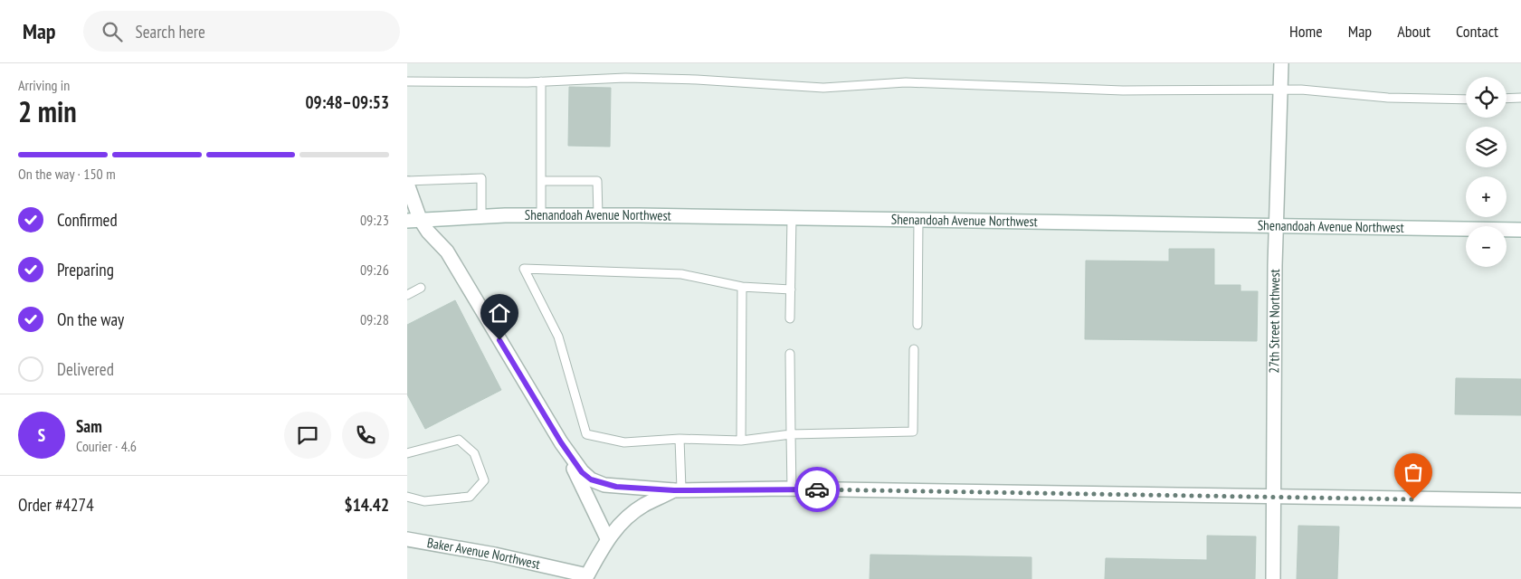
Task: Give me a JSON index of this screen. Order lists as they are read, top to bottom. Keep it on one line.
{"streets":{"street":["Shenandoah Avenue Northwest","27th Street Northwest","Baker Avenue Northwest"]},"crossings":[["Shenandoah Avenue Northwest","27th Street Northwest"]],"page":{"header":"Map","search":"Search here","nav":["Home","Map","About","Contact"],"heading":["2 min","Arriving in","09:48–09:53"],"panel":["Sam","Courier · 4.6","Order #4274","$14.42"],"map_buttons":["+","−"],"bar":"On the way · 150 m","list":[["Confirmed","09:23"],["Preparing","09:26"],["On the way","09:28"],"Delivered"],"round":"S"}}
